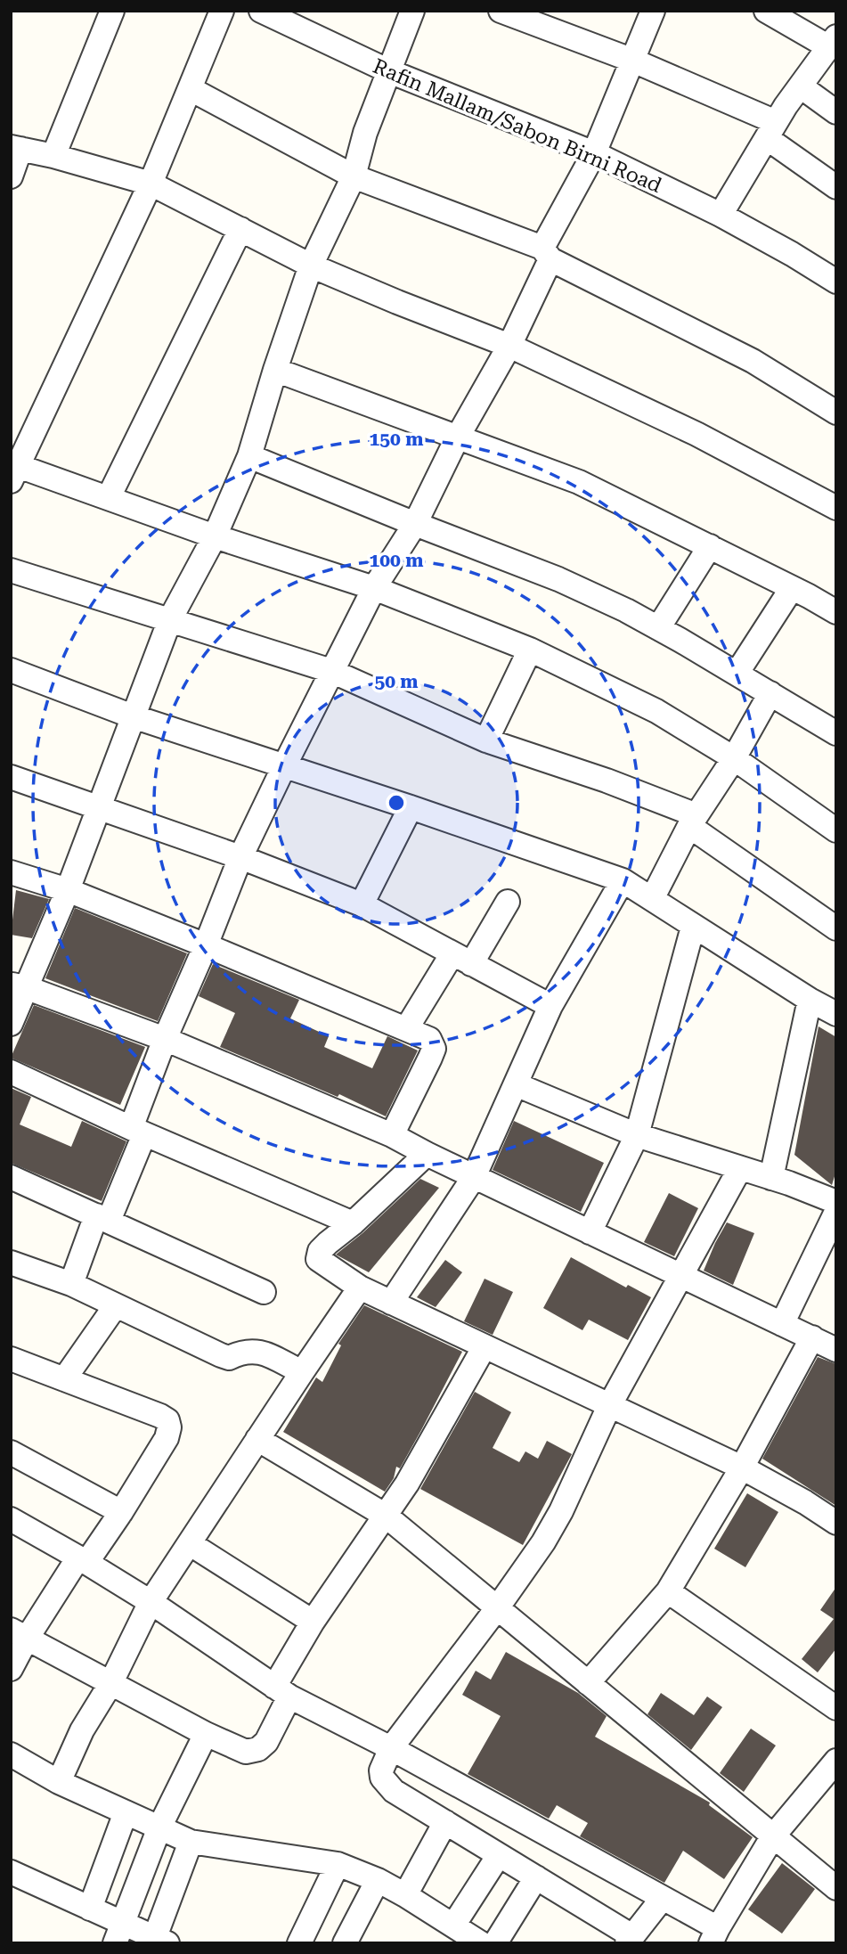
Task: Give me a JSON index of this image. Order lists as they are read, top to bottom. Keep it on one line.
{"streets":{"street":["Rafin Mallam/Sabon Birni Road"]},"rings":["150 m","100 m","50 m"]}
